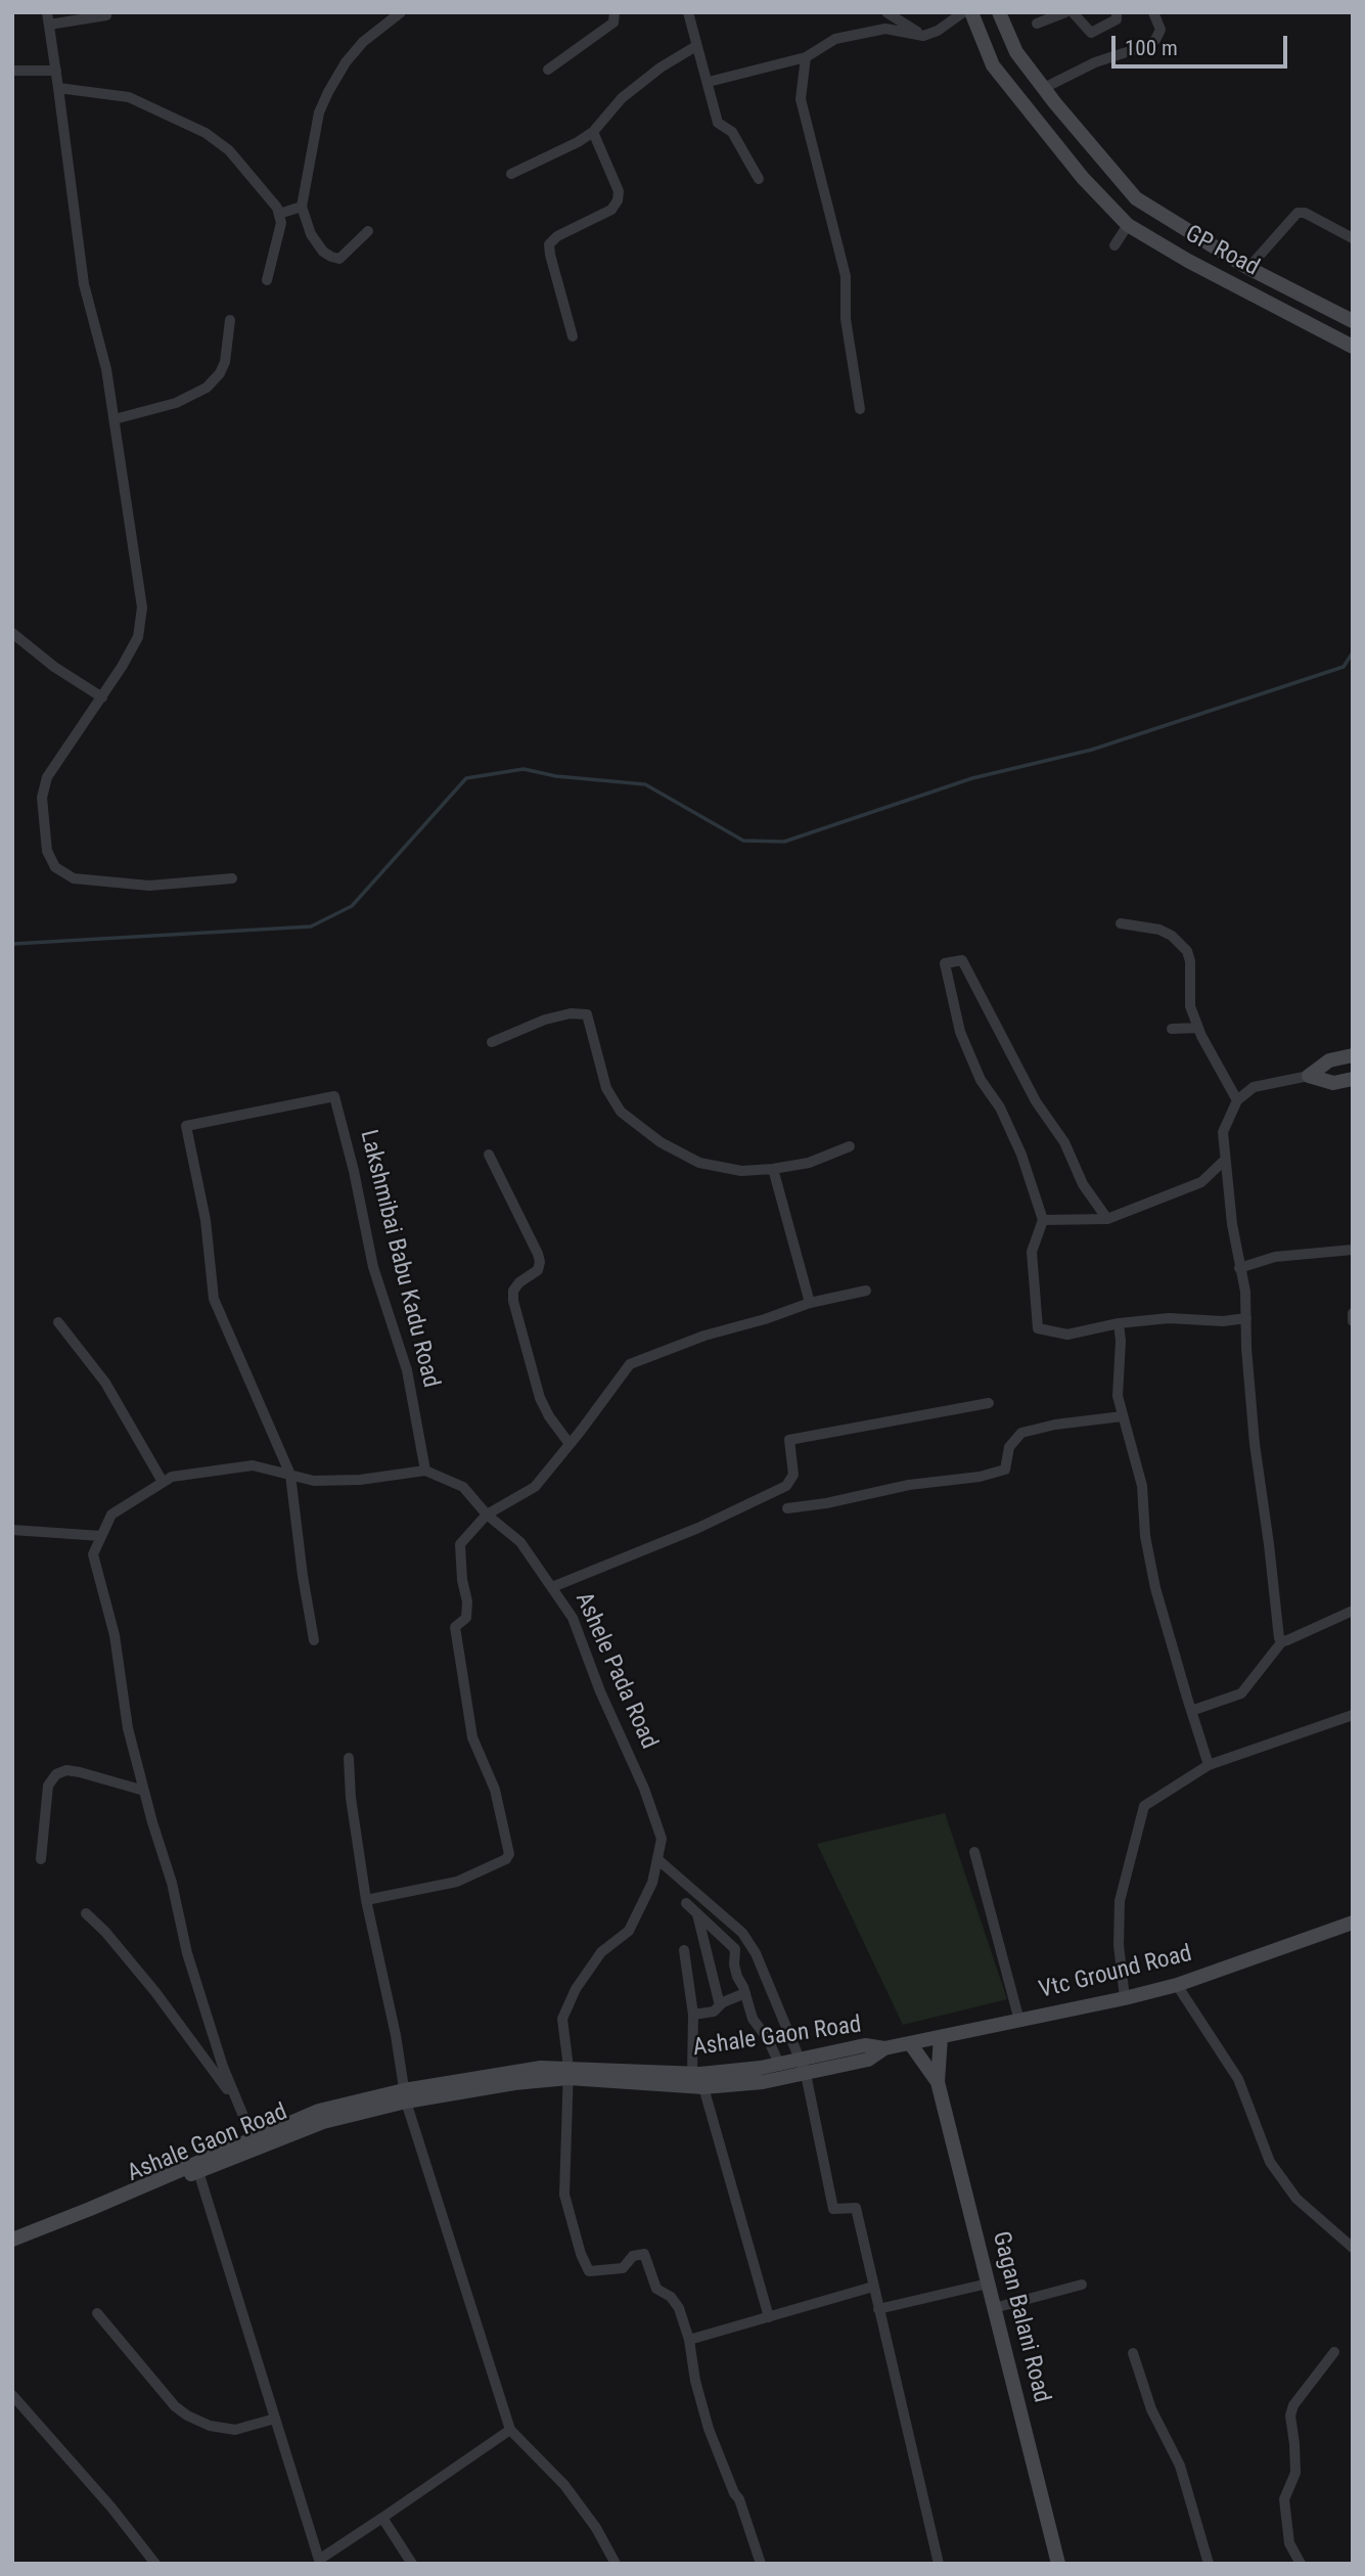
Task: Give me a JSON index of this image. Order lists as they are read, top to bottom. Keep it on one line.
{"streets":{"street":["GP Road","Lakshmibai Babu Kadu Road","Ashele Pada Road","Vtc Ground Road","Ashale Gaon Road","Gagan Balani Road"]},"crossings":[["Lakshmibai Babu Kadu Road","Ashele Pada Road"],["Ashele Pada Road","Ashale Gaon Road"],["Vtc Ground Road","Ashale Gaon Road"],["Vtc Ground Road","Gagan Balani Road"]],"scale_bar":"100 m"}
